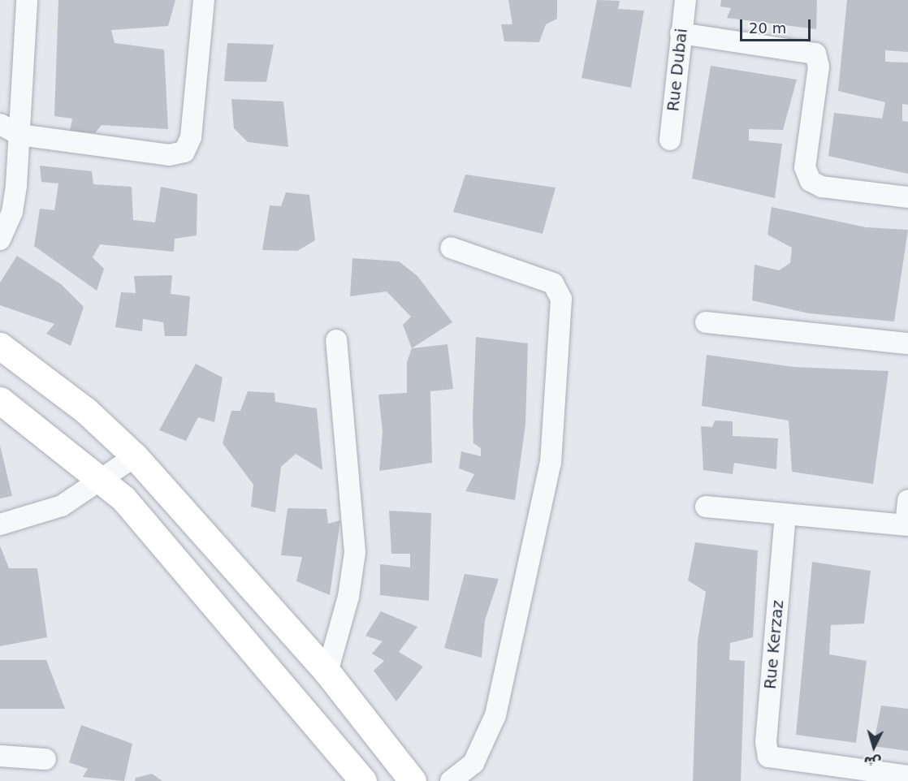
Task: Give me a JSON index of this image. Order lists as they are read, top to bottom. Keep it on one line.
{"streets":{"street":["Rue Dubai","Rue Kerzaz"]},"scale_bar":"20 m","north":"bottom"}
